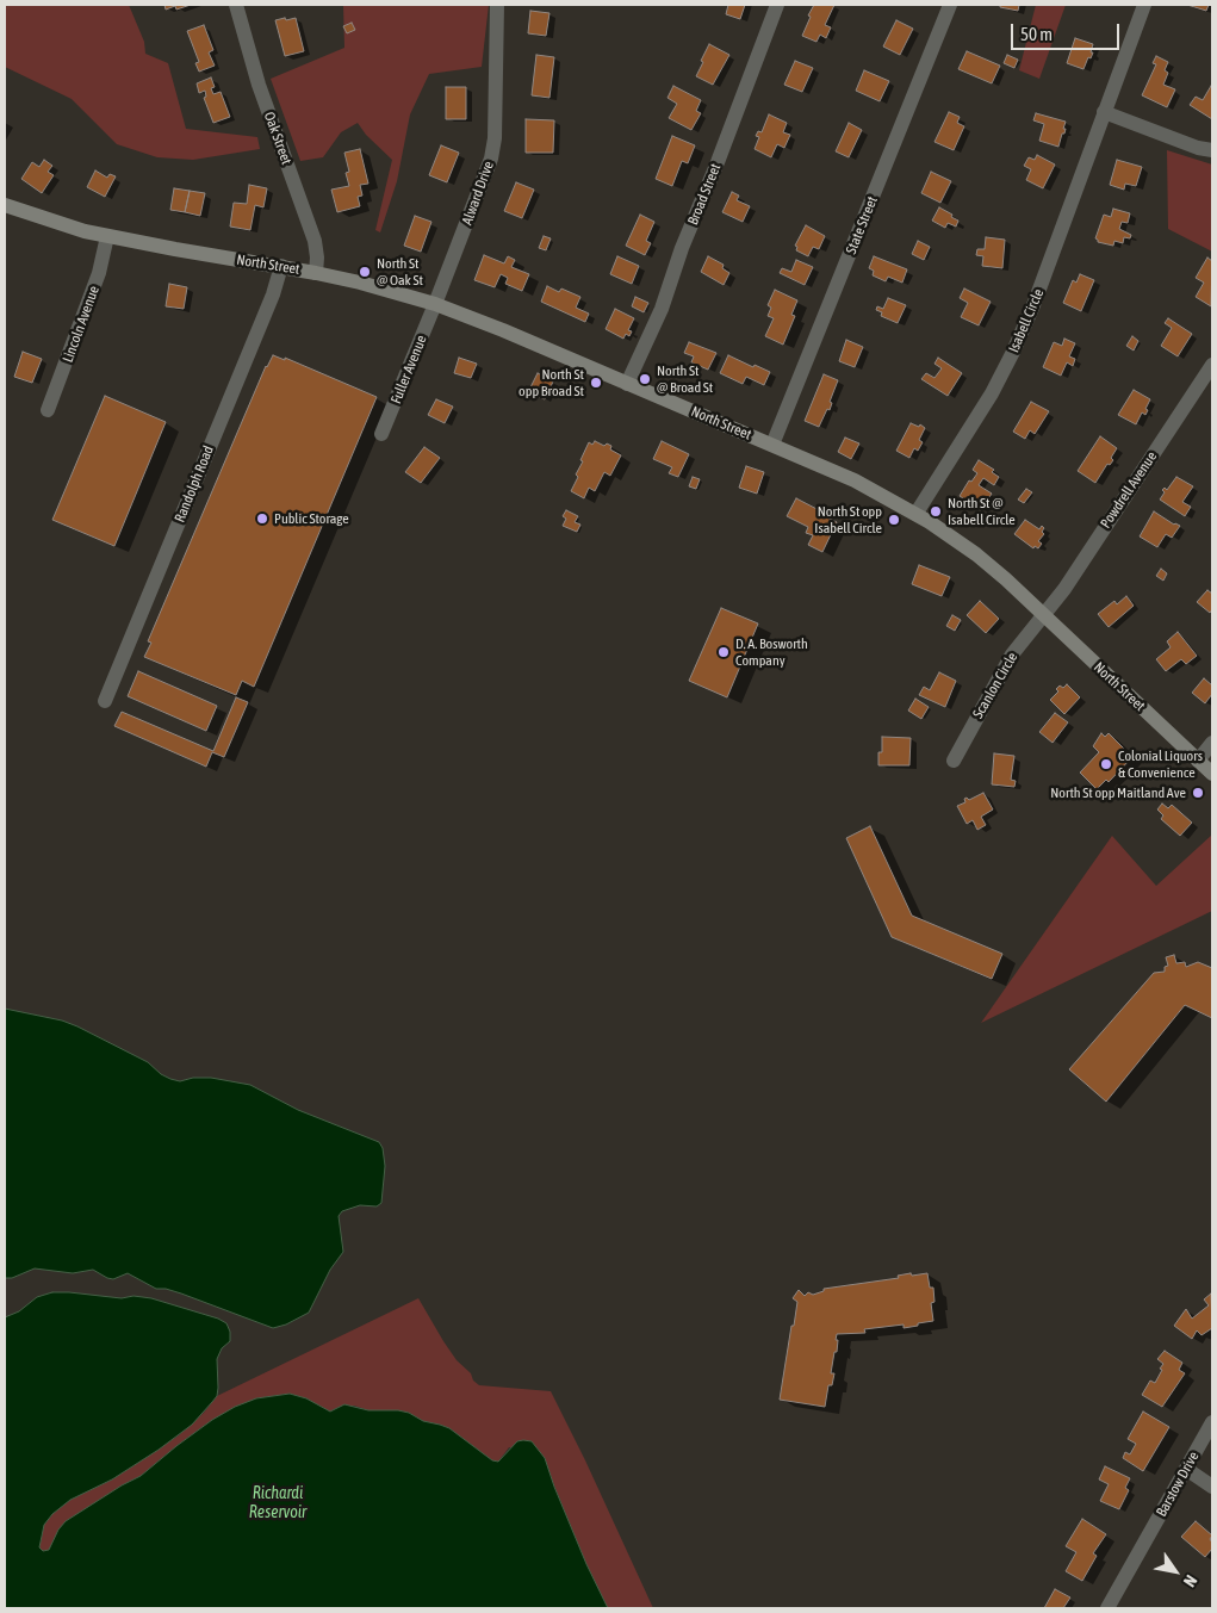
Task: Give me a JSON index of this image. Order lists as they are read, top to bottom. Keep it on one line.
{"streets":{"main road":["North Street"],"street":["Oak Street","Alward Drive","Broad Street","State Street","Isabell Circle","Lincoln Avenue","Fuller Avenue","Randolph Road","Powdrell Avenue","Scanlon Circle","Barstow Drive"]},"crossings":[["Oak Street","North Street"],["Alward Drive","North Street"],["Alward Drive","Fuller Avenue"],["Broad Street","North Street"],["State Street","North Street"],["North Street","Isabell Circle"],["North Street","Lincoln Avenue"],["North Street","Fuller Avenue"],["North Street","Randolph Road"],["North Street","Powdrell Avenue"],["North Street","Scanlon Circle"],["Powdrell Avenue","Scanlon Circle"]],"water":["Richardi Reservoir"],"places":["North St @ Oak St","North St @ Broad St","North St opp Broad St","North St @ Isabell Circle","Public Storage","North St opp Isabell Circle","D. A. Bosworth Company","Colonial Liquors & Convenience","North St opp Maitland Ave"],"scale_bar":"50 m","north":"bottom right"}
